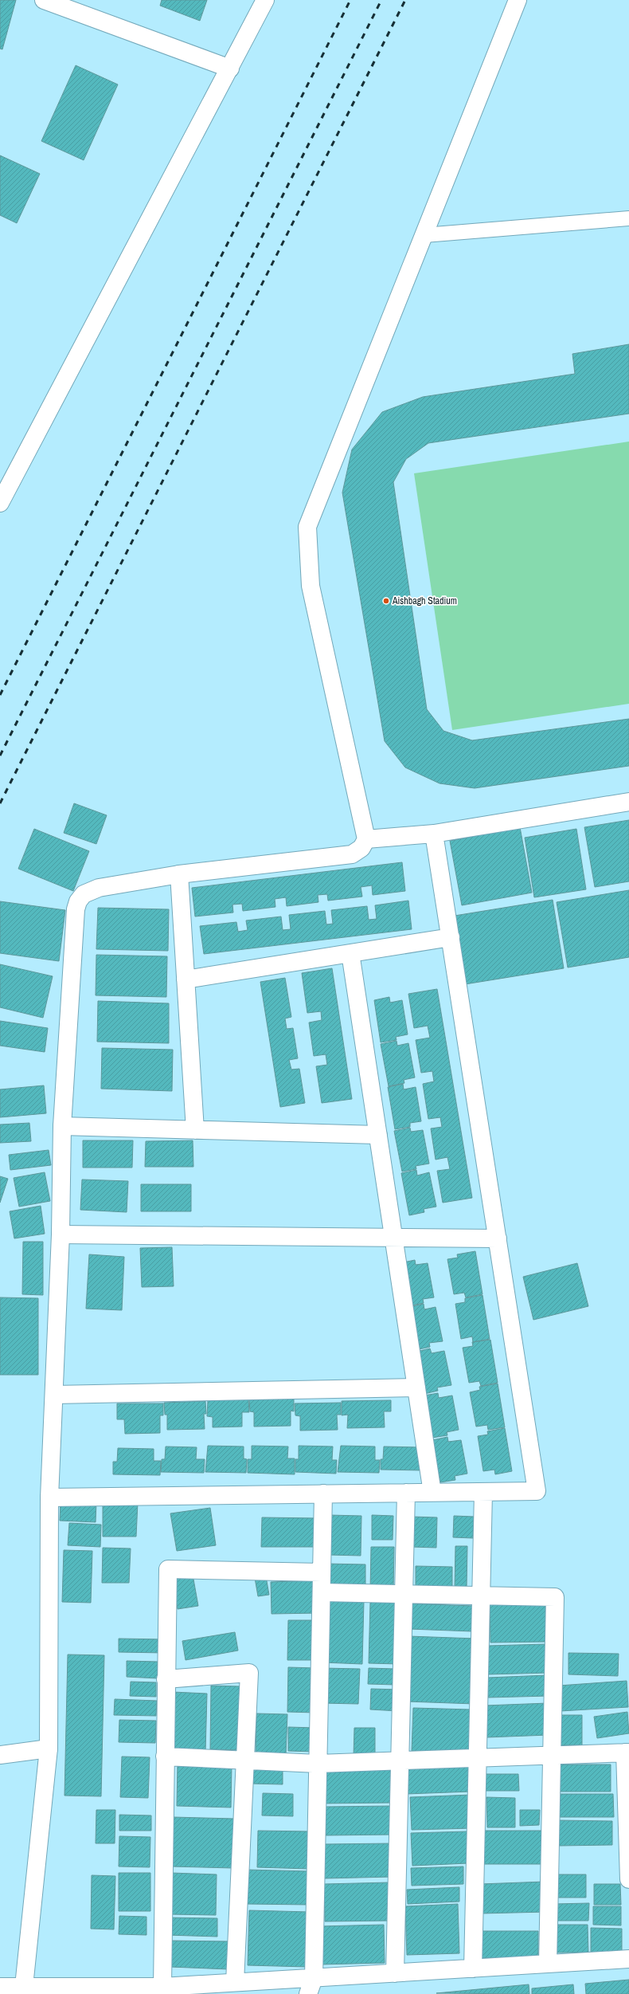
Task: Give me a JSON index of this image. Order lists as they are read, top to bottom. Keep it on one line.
{"places":["Aishbagh Stadium"]}
